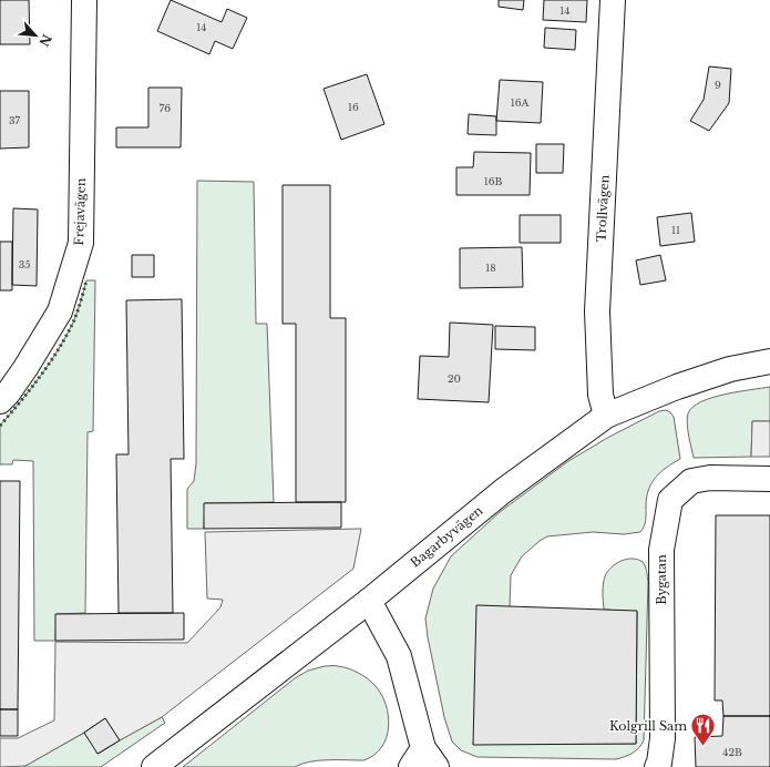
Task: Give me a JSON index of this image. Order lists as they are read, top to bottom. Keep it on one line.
{"streets":{"street":["Trollvägen","Frejavägen","Bagarbyvägen","Bygatan"]},"crossings":[["Trollvägen","Bagarbyvägen"]],"places":{"restaurant":["Kolgrill Sam"]},"house_numbers":["14","14","9","16A","16","76","37","16B","11","35","18","20","42B"],"north":"bottom right"}
